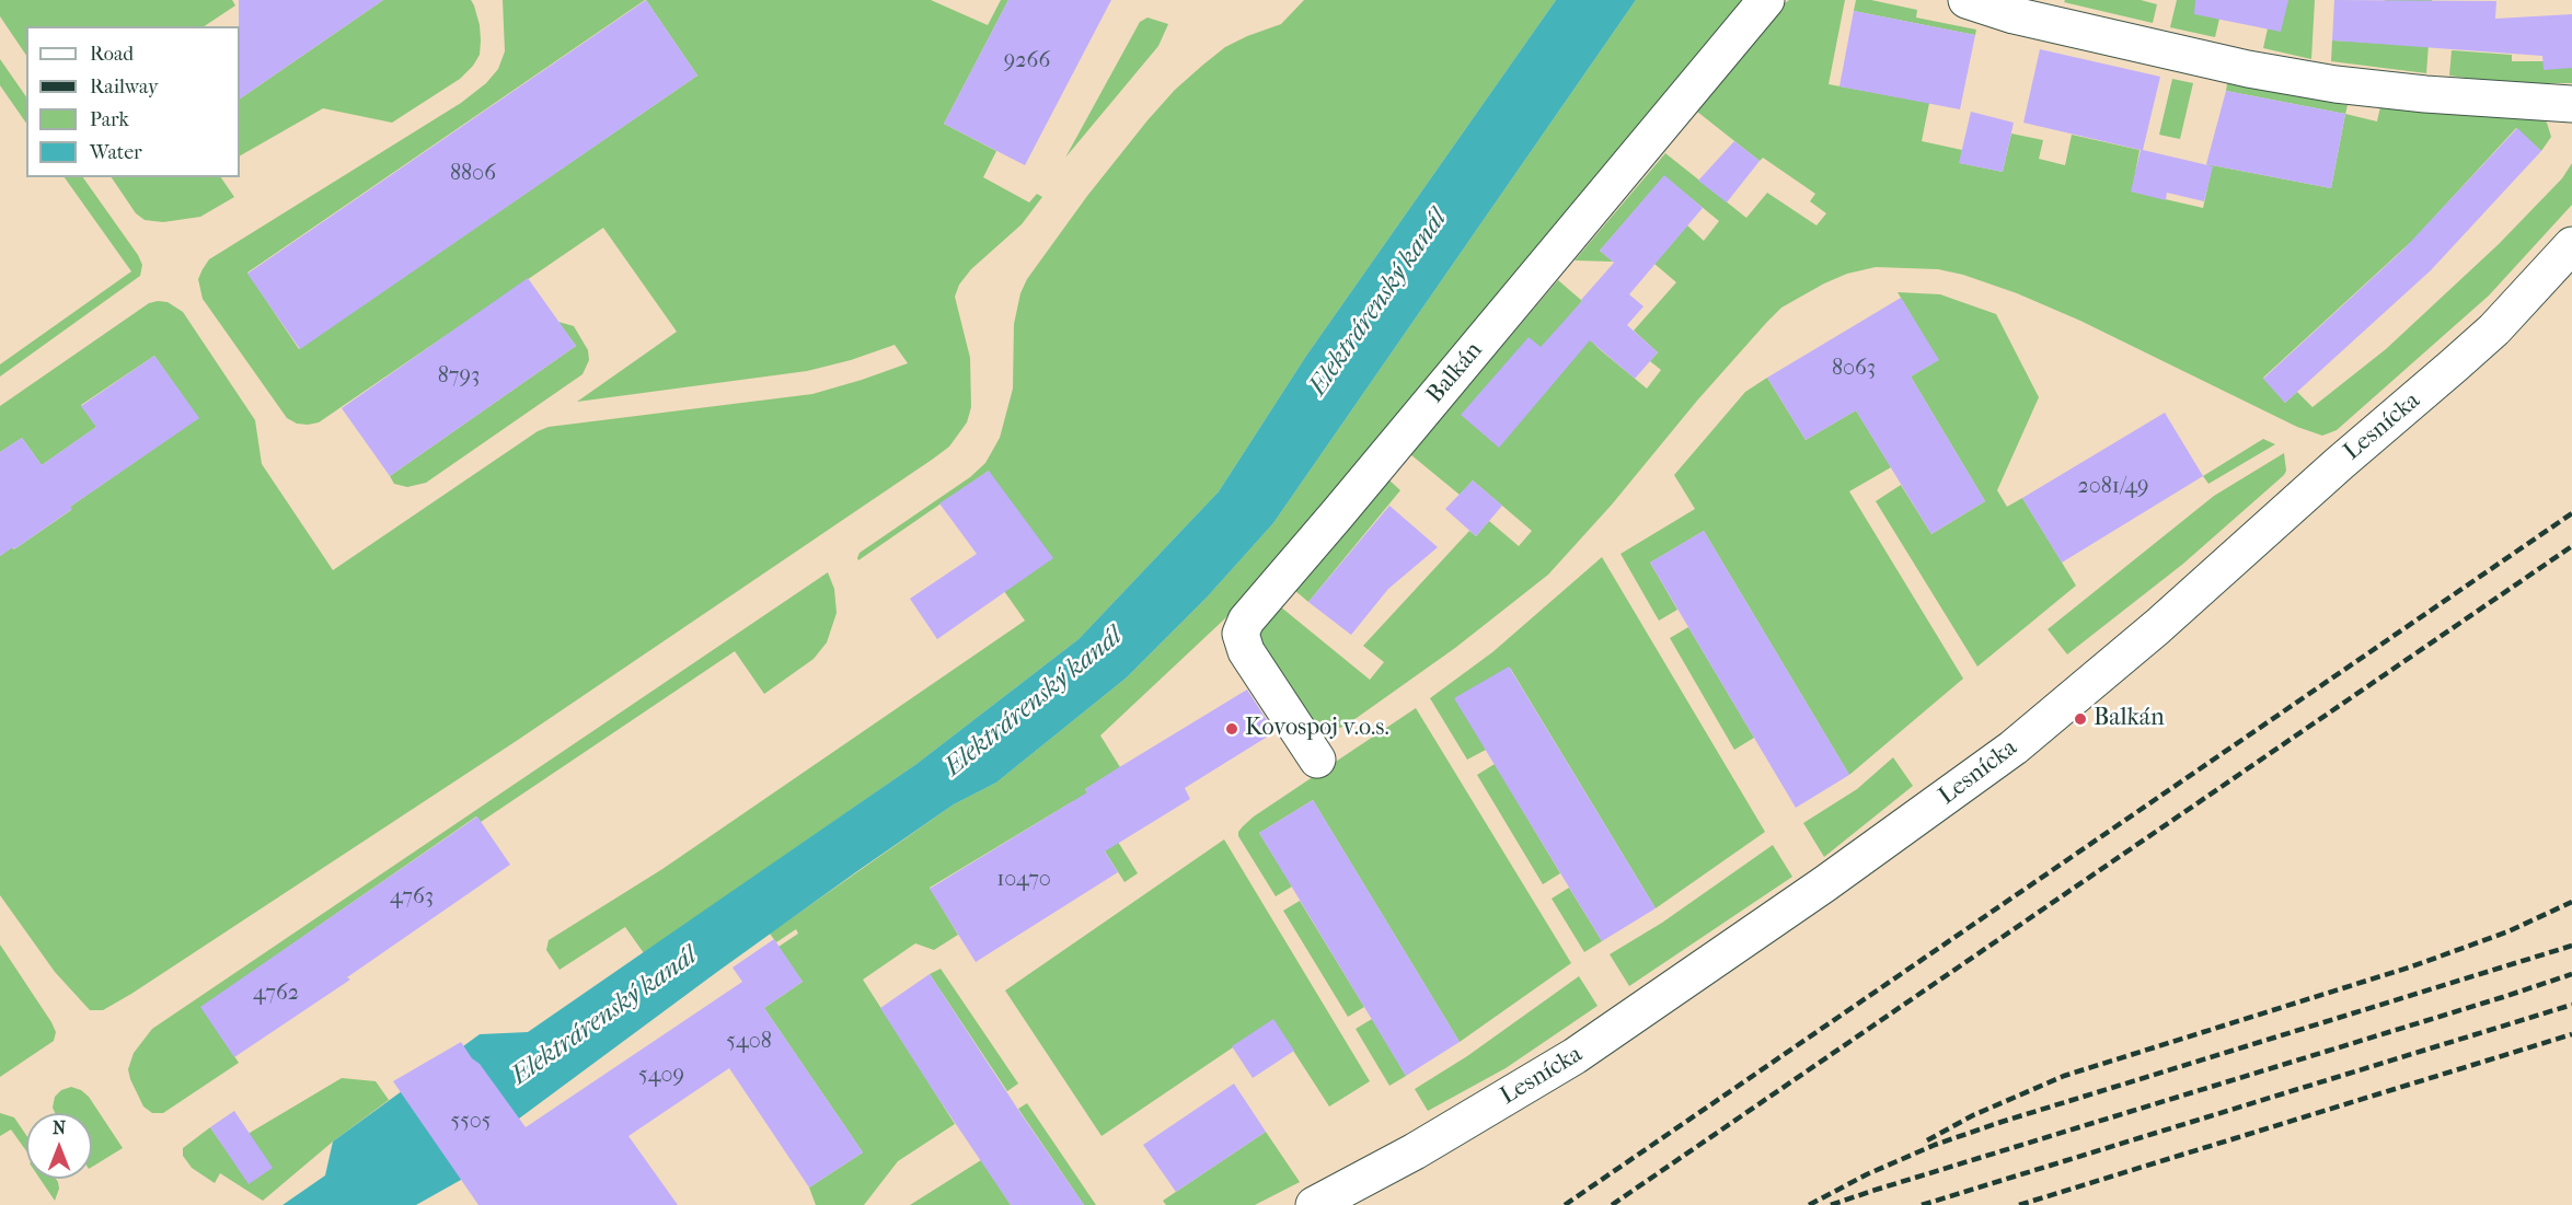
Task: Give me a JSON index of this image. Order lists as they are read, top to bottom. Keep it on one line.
{"streets":{"street":["Balkán","Lesnícka"]},"water":["Elektrárenský kanál"],"places":["Balkán","Kovospoj v.o.s."],"house_numbers":["9266","8806","8063","8793","2081/49","10470","4763","4762","5408","5409","5505"],"legend":["Road","Railway","Park","Water"],"north":"top"}
